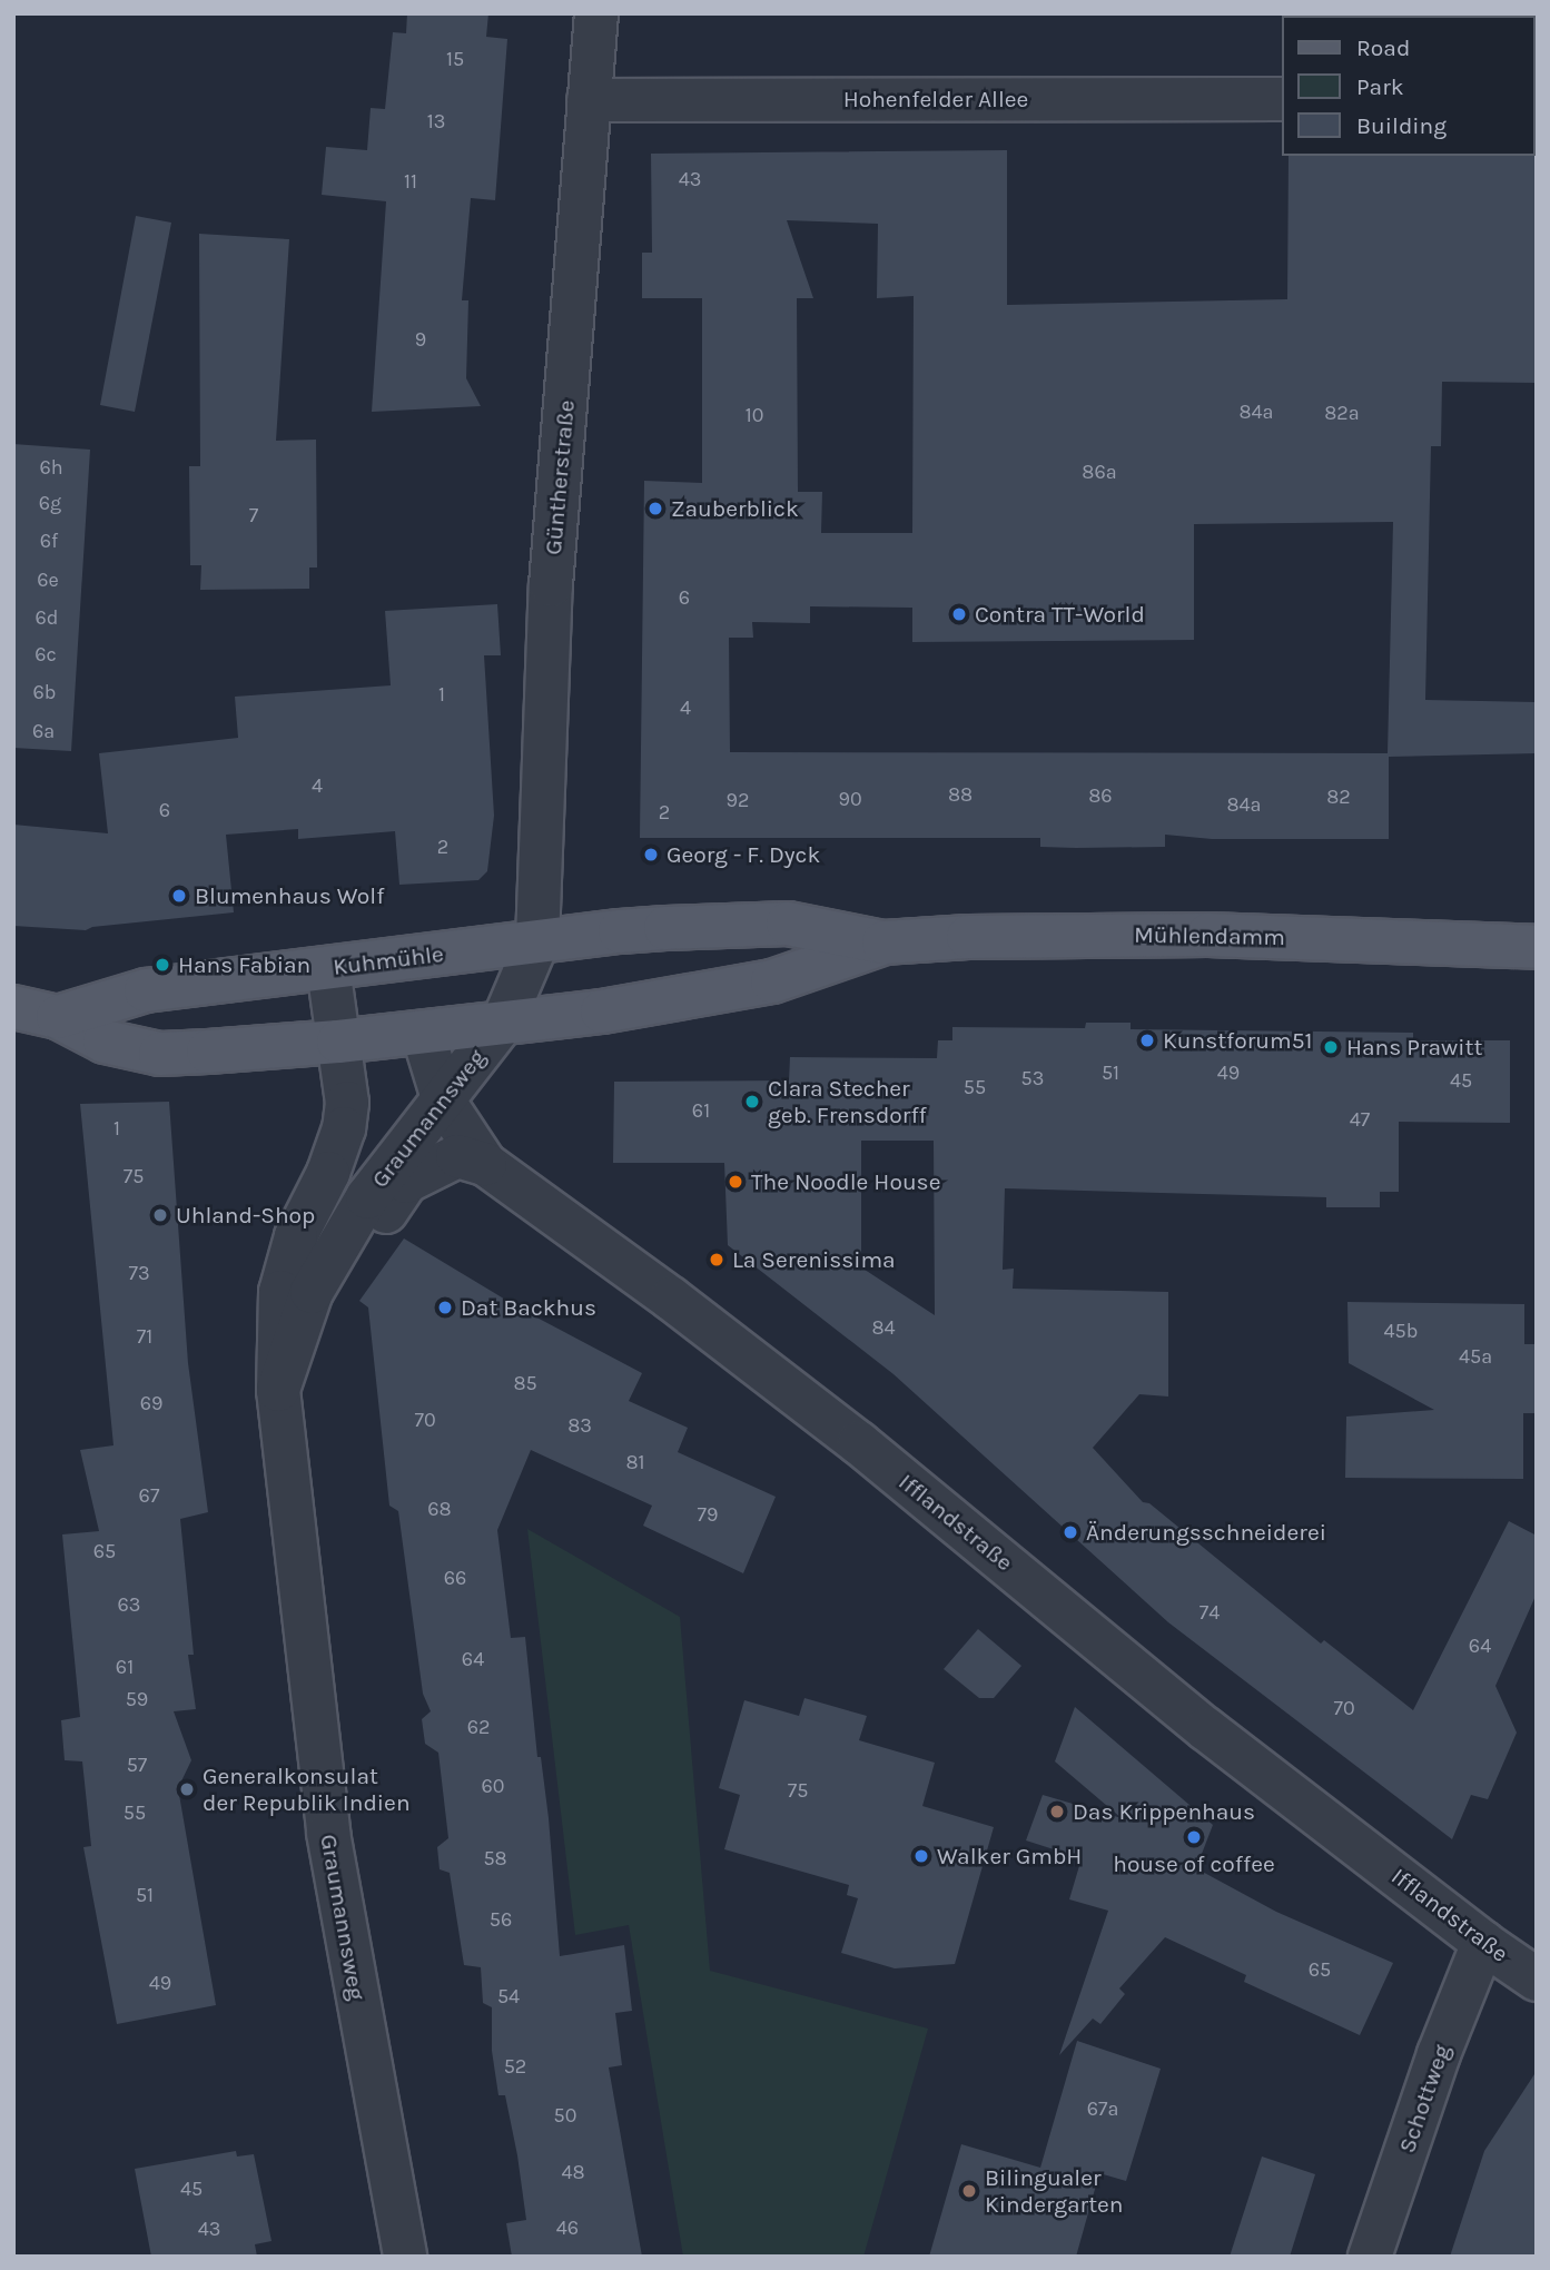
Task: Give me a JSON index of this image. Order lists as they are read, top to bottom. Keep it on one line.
{"streets":{"main road":["Mühlendamm","Kuhmühle"],"street":["Hohenfelder Allee","Güntherstraße","Graumannsweg","Ifflandstraße","Schottweg"]},"crossings":[["Hohenfelder Allee","Güntherstraße"],["Güntherstraße","Mühlendamm"],["Güntherstraße","Kuhmühle"],["Güntherstraße","Graumannsweg"],["Mühlendamm","Kuhmühle"],["Mühlendamm","Graumannsweg"],["Kuhmühle","Graumannsweg"],["Kuhmühle","Ifflandstraße"],["Graumannsweg","Ifflandstraße"],["Ifflandstraße","Schottweg"]],"places":["Zauberblick","Contra TT-World","Georg - F. Dyck","Blumenhaus Wolf","Hans Fabian","Kunstforum51","Hans Prawitt","Clara Stecher geb. Frensdorff","The Noodle House","Uhland-Shop","La Serenissima","Dat Backhus","Änderungsschneiderei","Generalkonsulat der Republik Indien","Das Krippenhaus","house of coffee","Walker GmbH","Bilingualer Kindergarten"],"house_numbers":["15","13","43","11","9","84a","82a","10","6h","86a","6g","7","6f","6e","6","6d","6c","6b","1","4","6a","4","88","86","82","90","92","84a","6","2","2","51","49","53","45","55","61","47","1","75","73","84","45b","71","45a","85","69","70","83","81","67","68","79","65","66","63","74","64","64","61","59","70","62","57","60","75","55","58","51","56","65","49","54","52","67a","50","48","45","46","43"],"legend":["Road","Park","Building"]}
